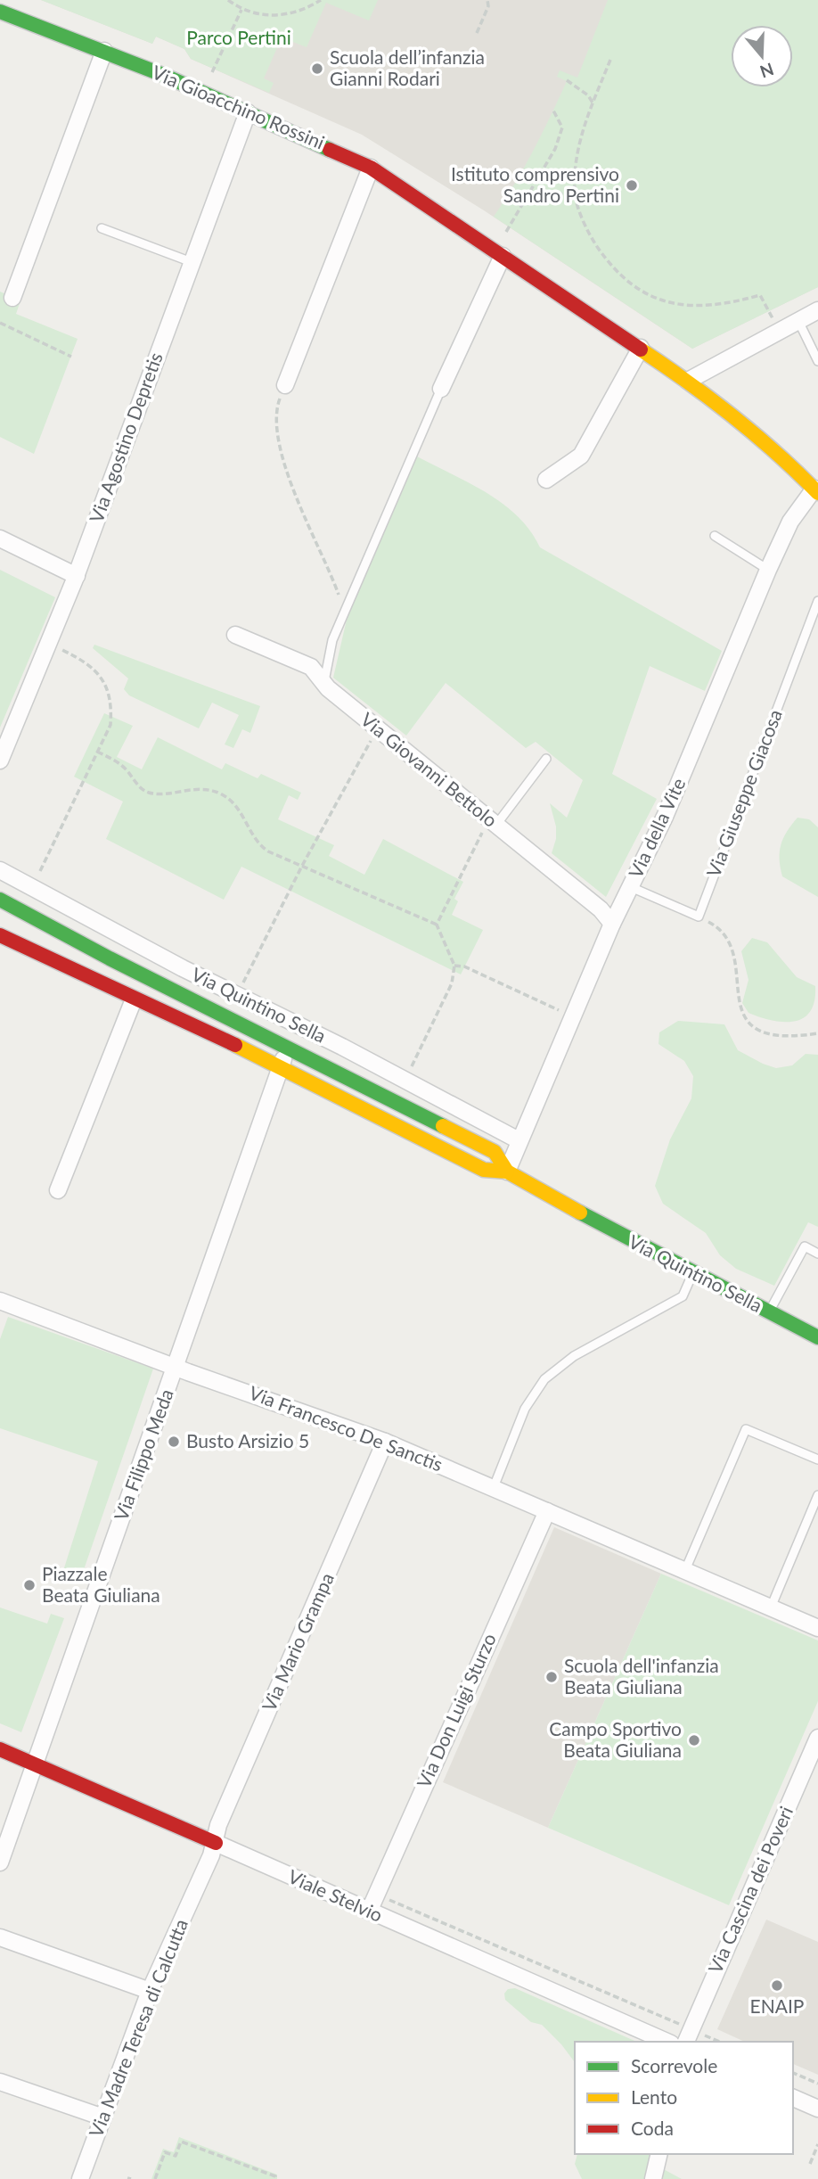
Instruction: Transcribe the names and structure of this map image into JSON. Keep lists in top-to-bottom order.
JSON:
{
  "streets": {
    "street": [
      "Via Gioacchino Rossini",
      "Via Agostino Depretis",
      "Via Giovanni Bettolo",
      "Via della Vite",
      "Via Quintino Sella",
      "Via Francesco De Sanctis",
      "Via Filippo Meda",
      "Via Mario Grampa",
      "Via Don Luigi Sturzo",
      "Via Cascina dei Poveri",
      "Viale Stelvio",
      "Via Madre Teresa di Calcutta"
    ],
    "lane": ["Via Giuseppe Giacosa"]
  },
  "crossings": [
    ["Via Gioacchino Rossini", "Via Agostino Depretis"],
    ["Via Gioacchino Rossini", "Via della Vite"],
    ["Via Giovanni Bettolo", "Via della Vite"],
    ["Via della Vite", "Via Quintino Sella"],
    ["Via Quintino Sella", "Via Filippo Meda"],
    ["Via Francesco De Sanctis", "Via Filippo Meda"],
    ["Via Francesco De Sanctis", "Via Mario Grampa"],
    ["Via Francesco De Sanctis", "Via Don Luigi Sturzo"],
    ["Via Filippo Meda", "Viale Stelvio"],
    ["Via Mario Grampa", "Viale Stelvio"],
    ["Via Mario Grampa", "Via Madre Teresa di Calcutta"],
    ["Via Don Luigi Sturzo", "Viale Stelvio"],
    ["Viale Stelvio", "Via Madre Teresa di Calcutta"]
  ],
  "parks": ["Parco Pertini"],
  "places": [
    "Scuola dell’infanzia Gianni Rodari",
    "Istituto comprensivo Sandro Pertini",
    "Busto Arsizio 5",
    "Piazzale Beata Giuliana",
    "Scuola dell'infanzia Beata Giuliana",
    "Campo Sportivo Beata Giuliana",
    "ENAIP"
  ],
  "legend": ["Scorrevole", "Lento", "Coda"],
  "north": "bottom"
}
